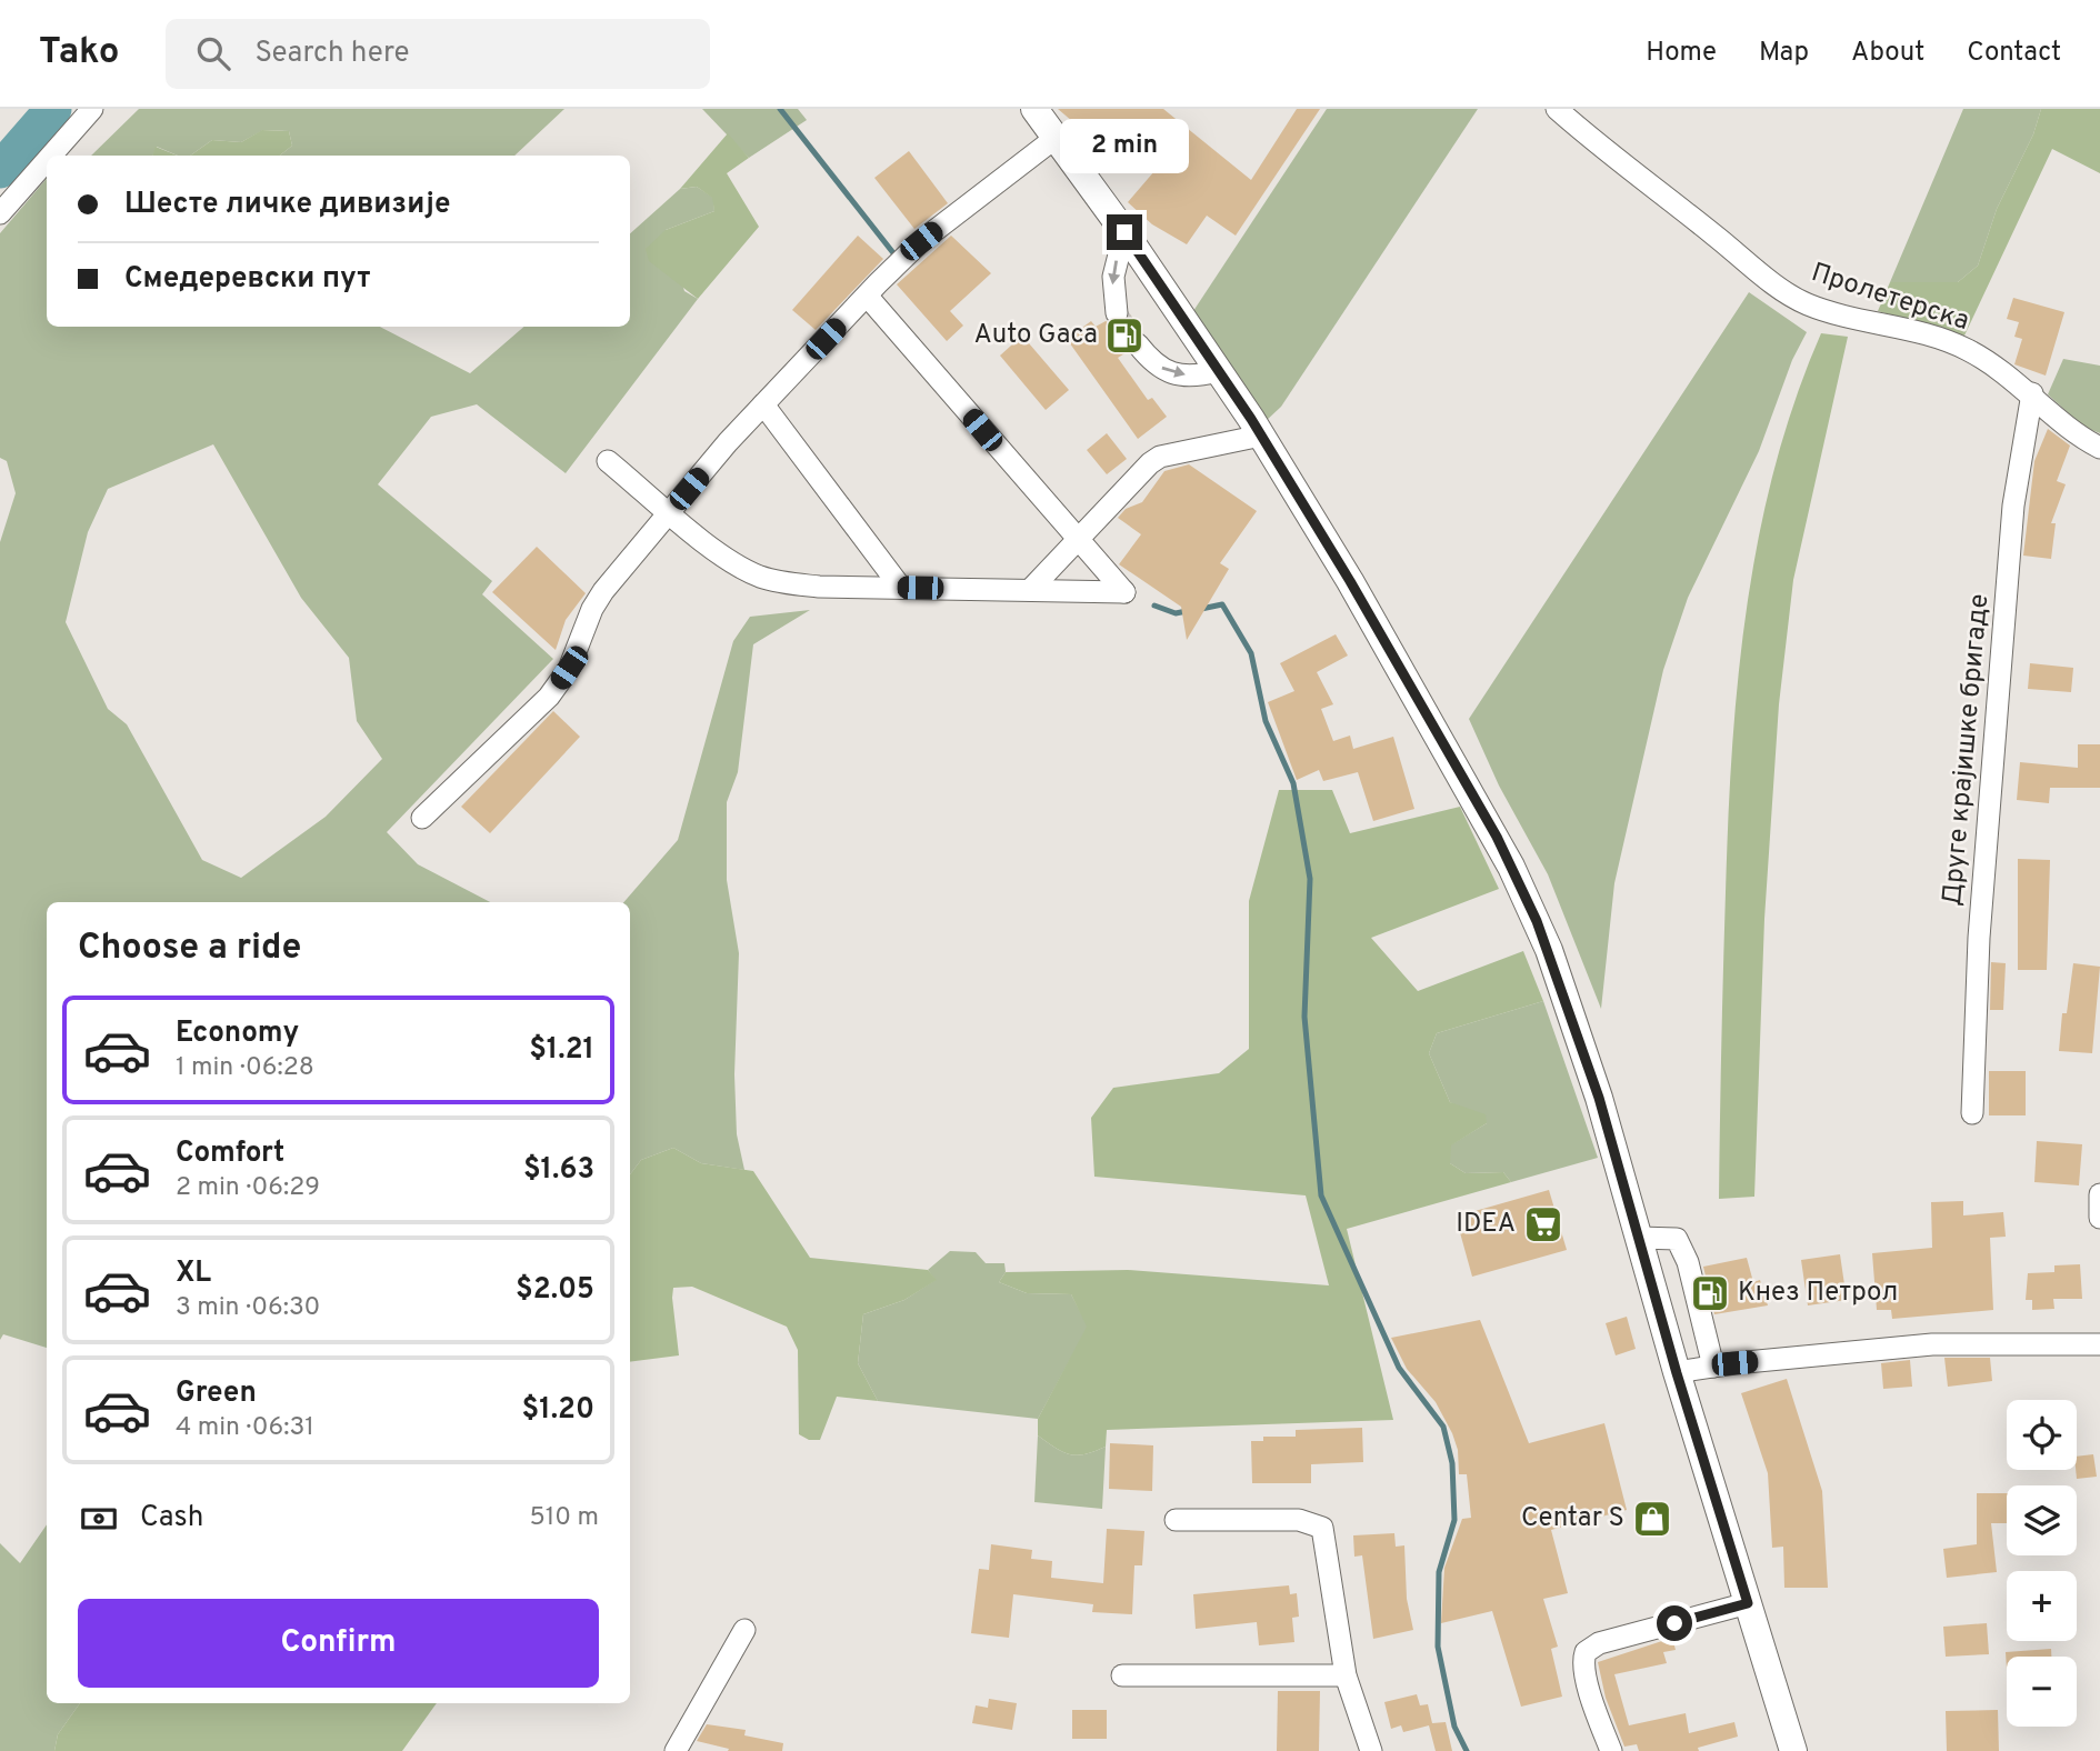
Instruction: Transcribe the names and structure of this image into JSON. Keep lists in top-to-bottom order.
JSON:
{
  "streets": {
    "street": ["Пролетерска", "Друге крајишке бригаде"]
  },
  "crossings": [
    ["Пролетерска", "Друге крајишке бригаде"]
  ],
  "places": {
    "fuel station": ["Auto Gaca", "Кнез Петрол"],
    "supermarket": ["IDEA"],
    "shop": ["Centar S"]
  },
  "page": {
    "header": "Tako",
    "search": "Search here",
    "nav": [
      "Home",
      "Map",
      "About",
      "Contact"
    ],
    "bubble": "2 min",
    "banner": ["Шесте личке дивизије", "Смедеревски пут"],
    "heading": "Choose a ride",
    "list": [
      {
        "name": "Economy",
        "note": "1 min · 06:28",
        "value": "$1.21"
      },
      {
        "name": "Comfort",
        "note": "2 min · 06:29",
        "value": "$1.63"
      },
      {
        "name": "XL",
        "note": "3 min · 06:30",
        "value": "$2.05"
      },
      {
        "name": "Green",
        "note": "4 min · 06:31",
        "value": "$1.20"
      }
    ],
    "map_buttons": ["+", "−"],
    "pay": ["Cash", "510 m"],
    "buttons": "Confirm"
  }
}
